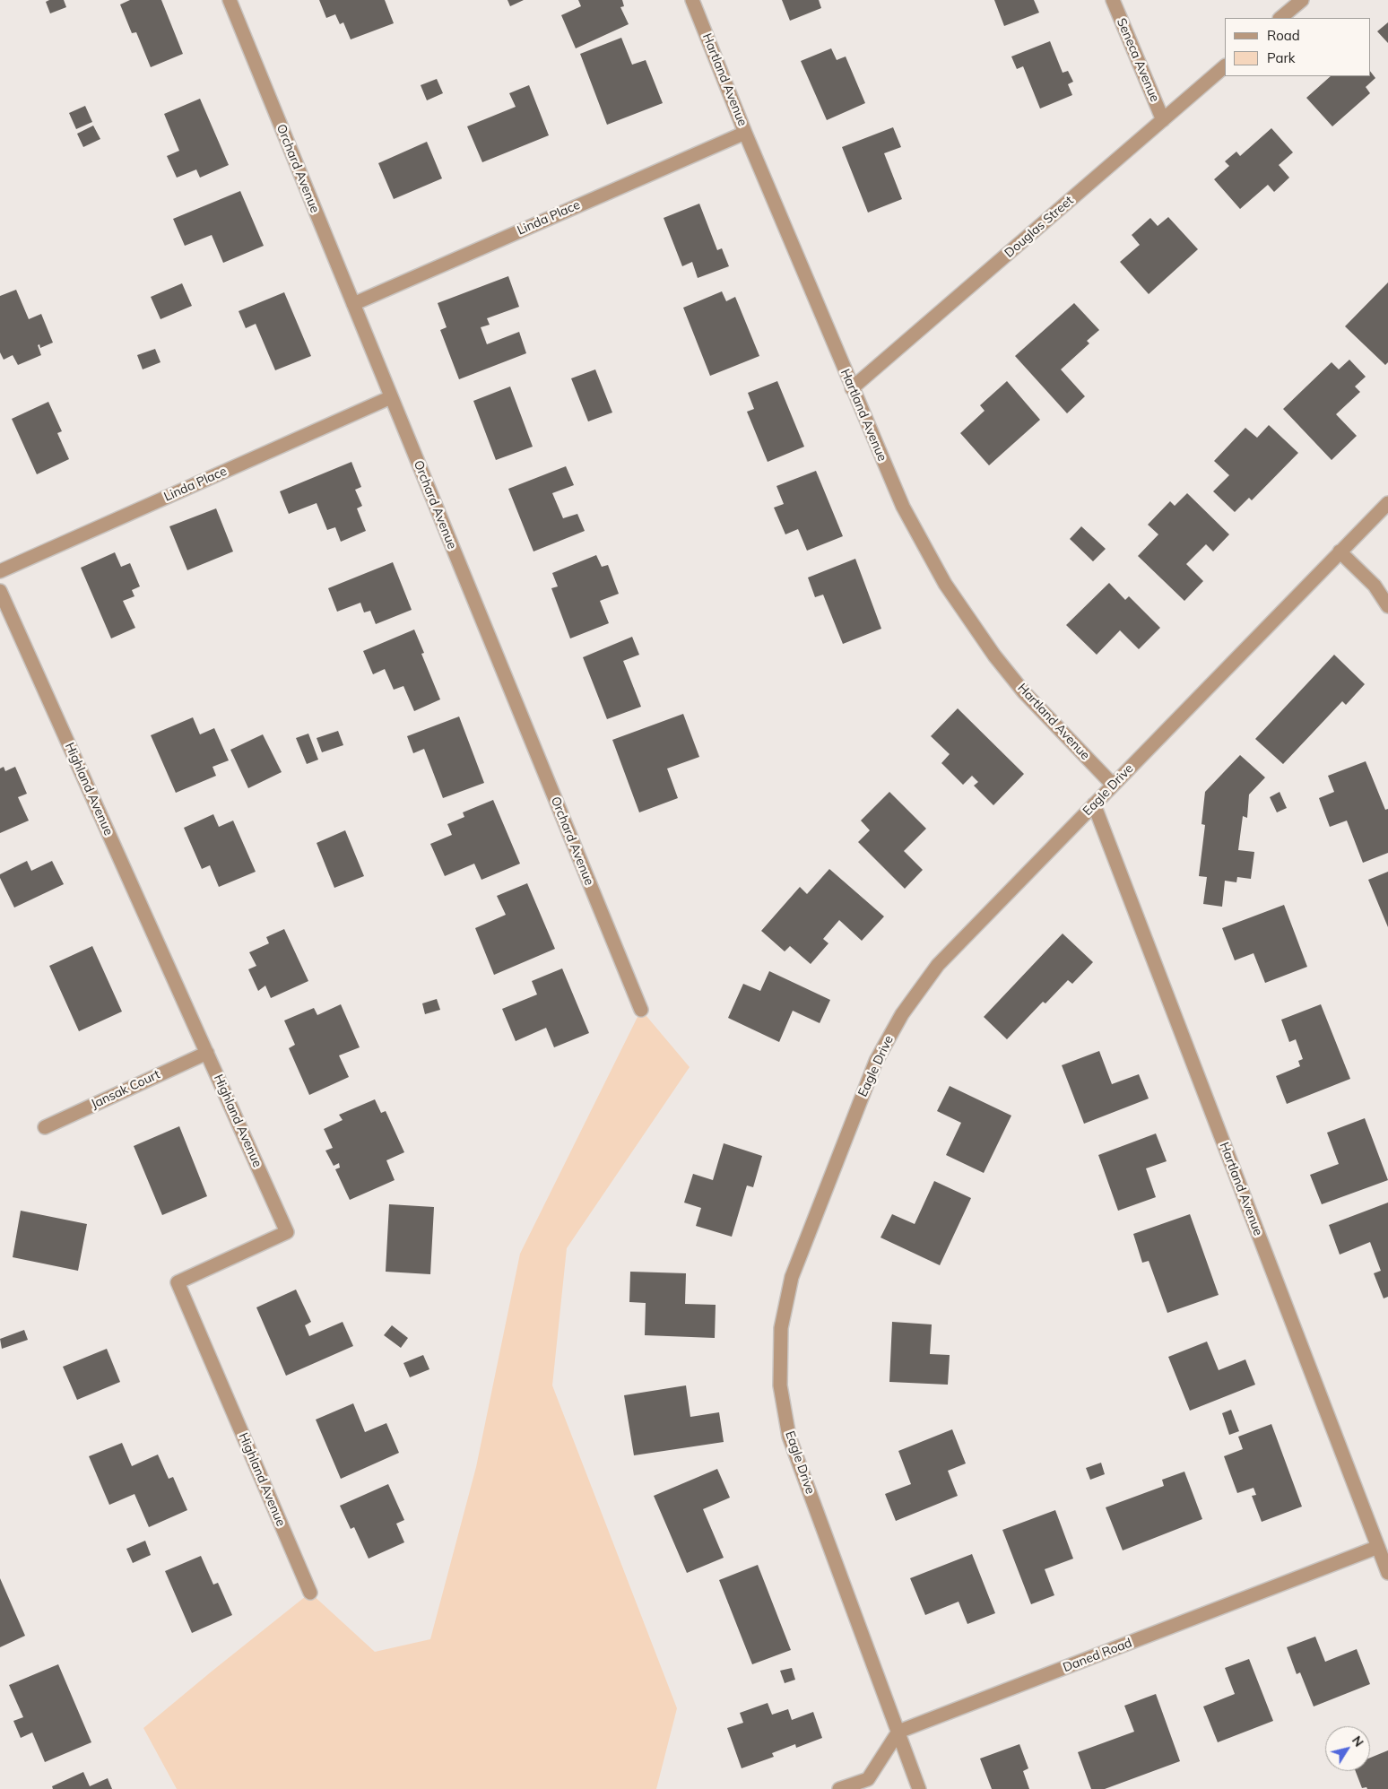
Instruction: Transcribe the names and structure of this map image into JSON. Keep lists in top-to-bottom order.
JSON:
{
  "streets": {
    "street": [
      "Seneca Avenue",
      "Hartland Avenue",
      "Orchard Avenue",
      "Linda Place",
      "Douglas Street",
      "Highland Avenue",
      "Eagle Drive",
      "Jansak Court",
      "Daned Road"
    ]
  },
  "crossings": [
    ["Seneca Avenue", "Douglas Street"],
    ["Hartland Avenue", "Linda Place"],
    ["Hartland Avenue", "Douglas Street"],
    ["Hartland Avenue", "Eagle Drive"],
    ["Hartland Avenue", "Daned Road"],
    ["Orchard Avenue", "Linda Place"],
    ["Highland Avenue", "Jansak Court"],
    ["Eagle Drive", "Daned Road"]
  ],
  "legend": ["Road", "Park"],
  "north": "top right"
}
